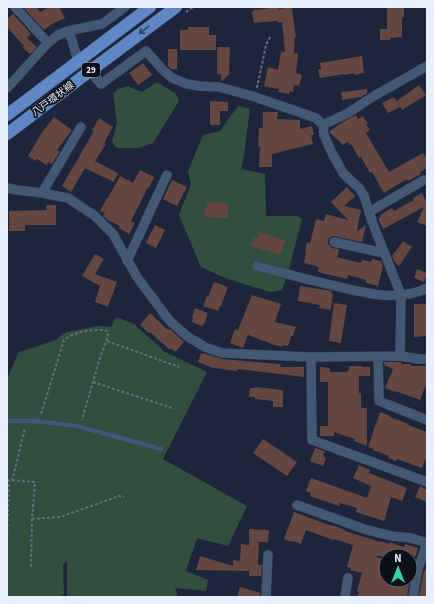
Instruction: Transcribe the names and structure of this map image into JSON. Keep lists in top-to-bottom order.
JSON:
{
  "streets": {
    "main road": ["29", "八戸環状線"]
  },
  "north": "top"
}
